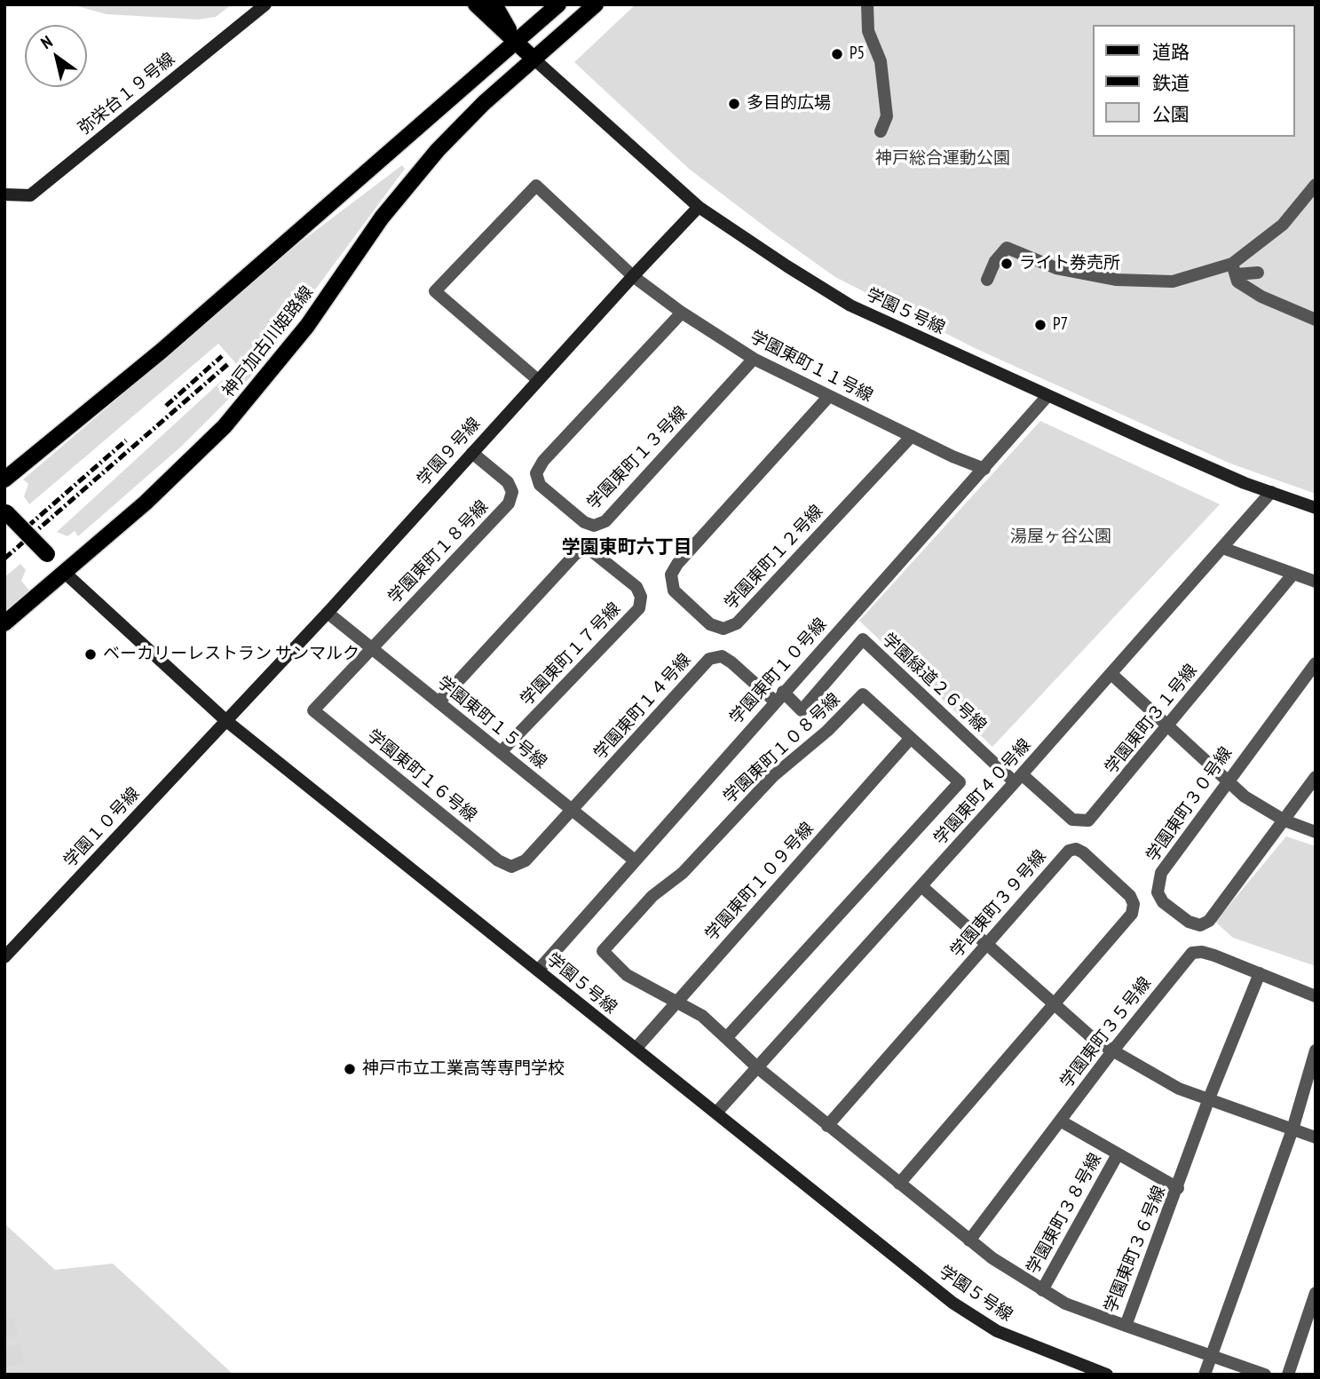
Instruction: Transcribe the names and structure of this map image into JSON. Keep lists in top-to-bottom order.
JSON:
{
  "streets": {
    "main road": ["神戸加古川姫路線"],
    "street": [
      "弥栄台１９号線",
      "学園５号線",
      "学園東町１１号線",
      "学園９号線",
      "学園東町１３号線",
      "学園東町１８号線",
      "学園東町１２号線",
      "学園東町１７号線",
      "学園東町１０号線",
      "学園緑道２６号線",
      "学園東町１４号線",
      "学園東町３１号線",
      "学園東町１５号線",
      "学園東町１０８号線",
      "学園東町１６号線",
      "学園東町４０号線",
      "学園東町３０号線",
      "学園１０号線",
      "学園東町１０９号線",
      "学園東町３９号線",
      "学園東町３５号線",
      "学園東町３８号線",
      "学園東町３６号線"
    ]
  },
  "crossings": [
    ["学園５号線", "神戸加古川姫路線"],
    ["学園５号線", "学園９号線"],
    ["学園５号線", "学園東町１０号線"],
    ["学園５号線", "学園東町４０号線"],
    ["学園５号線", "学園１０号線"],
    ["学園５号線", "学園東町１０９号線"],
    ["学園東町１１号線", "学園９号線"],
    ["学園東町１１号線", "学園東町１３号線"],
    ["学園東町１１号線", "学園東町１２号線"],
    ["学園東町１１号線", "学園東町１０号線"],
    ["学園９号線", "学園東町１８号線"],
    ["学園９号線", "学園東町１５号線"],
    ["学園９号線", "学園１０号線"],
    ["学園東町１８号線", "学園東町１５号線"],
    ["学園東町１８号線", "学園東町１６号線"],
    ["学園東町１７号線", "学園東町１５号線"],
    ["学園東町１０号線", "学園緑道２６号線"],
    ["学園東町１０号線", "学園東町１４号線"],
    ["学園東町１０号線", "学園東町１５号線"],
    ["学園緑道２６号線", "学園東町１４号線"],
    ["学園緑道２６号線", "学園東町３１号線"],
    ["学園緑道２６号線", "学園東町４０号線"],
    ["学園東町１４号線", "学園東町１５号線"],
    ["学園東町１４号線", "学園東町１６号線"],
    ["学園東町３１号線", "学園東町４０号線"],
    ["学園東町１５号線", "学園東町１６号線"],
    ["学園東町１０８号線", "学園東町４０号線"],
    ["学園東町１０８号線", "学園東町１０９号線"],
    ["学園東町１０８号線", "学園東町３６号線"],
    ["学園東町４０号線", "学園東町３６号線"],
    ["学園東町３９号線", "学園東町３６号線"],
    ["学園東町３５号線", "学園東町３６号線"],
    ["学園東町３８号線", "学園東町３６号線"]
  ],
  "districts": ["学園東町六丁目"],
  "parks": ["神戸総合運動公園", "湯屋ヶ谷公園"],
  "places": [
    "P5",
    "多目的広場",
    "ライト券売所",
    "P7",
    "ベーカリーレストラン サンマルク",
    "神戸市立工業高等専門学校"
  ],
  "legend": ["道路", "鉄道", "公園"],
  "north": "top left"
}
